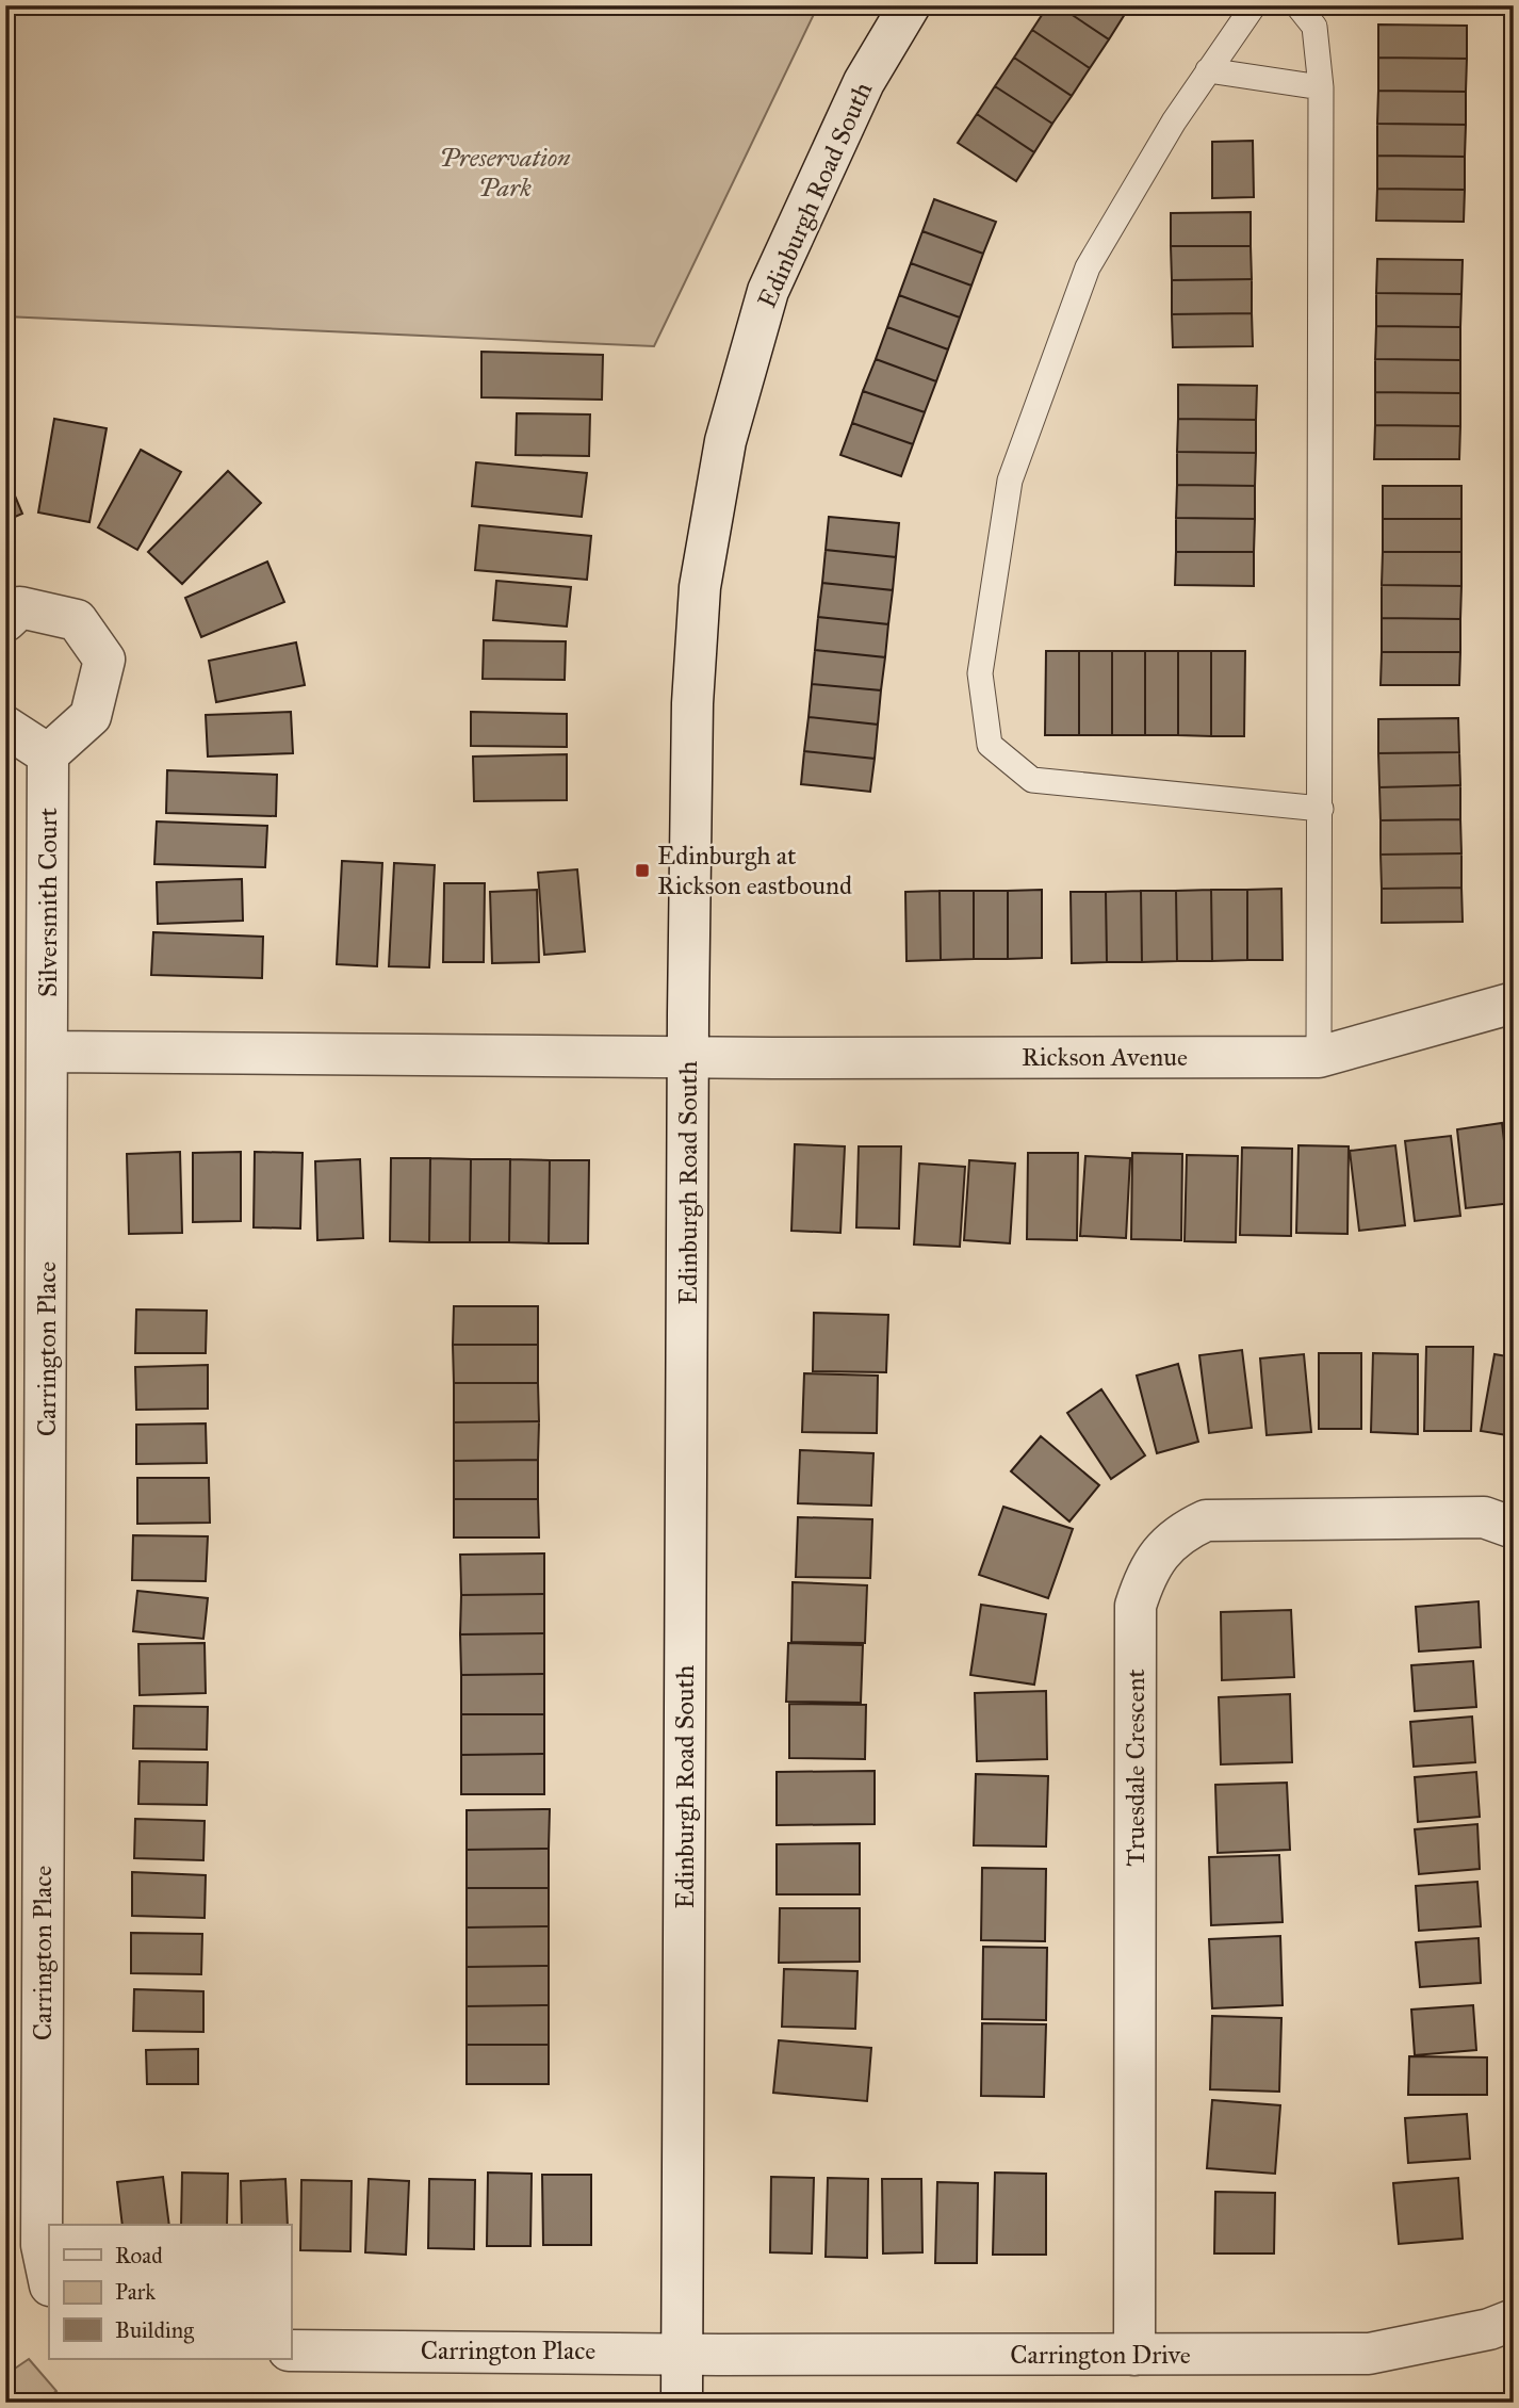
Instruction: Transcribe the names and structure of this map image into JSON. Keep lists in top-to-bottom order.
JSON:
{
  "streets": {
    "street": [
      "Edinburgh Road South",
      "Silversmith Court",
      "Rickson Avenue",
      "Carrington Place",
      "Truesdale Crescent",
      "Carrington Drive"
    ]
  },
  "crossings": [
    ["Edinburgh Road South", "Rickson Avenue"],
    ["Edinburgh Road South", "Carrington Place"],
    ["Edinburgh Road South", "Carrington Drive"],
    ["Silversmith Court", "Carrington Place"],
    ["Carrington Place", "Carrington Drive"],
    ["Truesdale Crescent", "Carrington Drive"]
  ],
  "parks": ["Preservation Park"],
  "places": {
    "transit": ["Edinburgh at Rickson eastbound"]
  },
  "legend": ["Road", "Park", "Building"]
}
